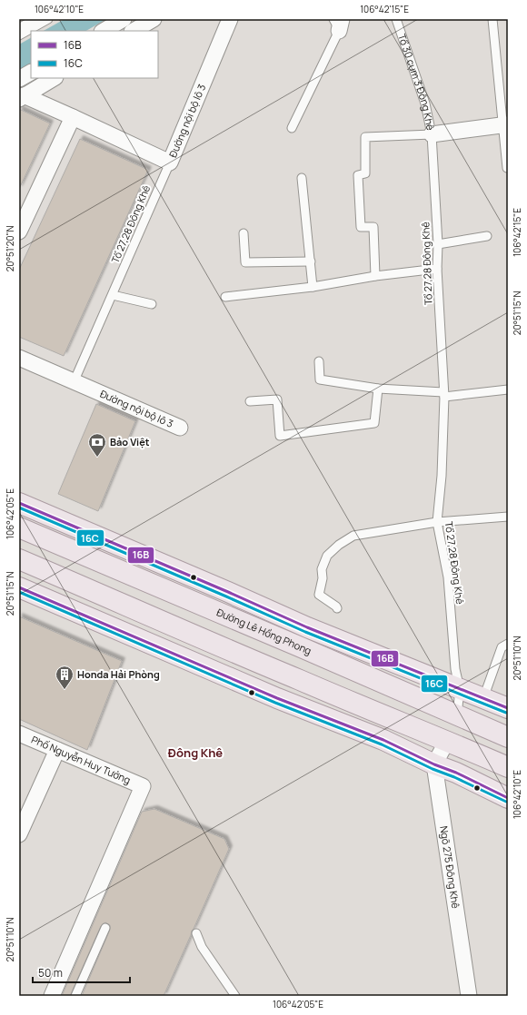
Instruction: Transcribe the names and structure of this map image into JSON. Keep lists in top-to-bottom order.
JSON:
{
  "streets": {
    "main road": ["Đường Lê Hồng Phong"],
    "street": [
      "Tổ 30 cụm 3 Đông Khê",
      "Đường nội bộ lô 3",
      "Phố Nguyễn Huy Tưởng",
      "Ngõ 275 Đông Khê"
    ],
    "lane": ["Tổ 27,28 Đông Khê"]
  },
  "crossings": [
    ["Tổ 30 cụm 3 Đông Khê", "Tổ 27,28 Đông Khê"],
    ["Đường nội bộ lô 3", "Tổ 27,28 Đông Khê"],
    ["Tổ 27,28 Đông Khê", "Đường Lê Hồng Phong"]
  ],
  "districts": ["Đông Khê"],
  "places": {
    "bank": ["Bảo Việt"],
    "building": ["Honda Hải Phòng"]
  },
  "lines": ["transit line 16B", "transit line 16C"],
  "legend": ["16B", "16C"],
  "scale_bar": "50 m",
  "coordinates": [
    "106°42'10\"E",
    "106°42'15\"E",
    "20°51'20\"N",
    "20°51'15\"N",
    "106°42'05\"E",
    "20°51'10\"N"
  ]
}
